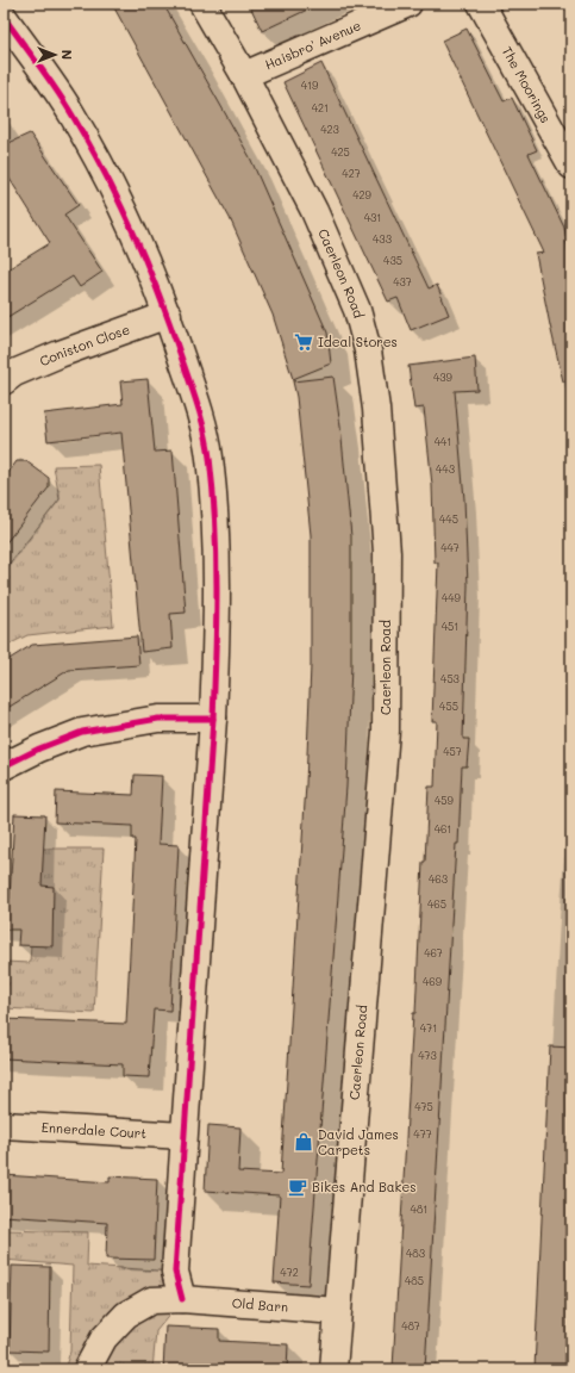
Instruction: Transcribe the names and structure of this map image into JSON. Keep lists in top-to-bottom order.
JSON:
{
  "streets": {
    "street": [
      "Haisbro' Avenue",
      "The Moorings",
      "Caerleon Road",
      "Coniston Close",
      "Ennerdale Court",
      "Old Barn"
    ]
  },
  "crossings": [
    ["Haisbro' Avenue", "Caerleon Road"],
    ["Caerleon Road", "Old Barn"]
  ],
  "places": {
    "supermarket": ["Ideal Stores"],
    "shop": ["David James Carpets"],
    "cafe": ["Bikes And Bakes"]
  },
  "house_numbers": [
    "419",
    "421",
    "423",
    "425",
    "427",
    "429",
    "431",
    "433",
    "435",
    "437",
    "439",
    "441",
    "443",
    "445",
    "447",
    "449",
    "451",
    "453",
    "455",
    "457",
    "459",
    "461",
    "463",
    "465",
    "467",
    "469",
    "471",
    "473",
    "475",
    "477",
    "481",
    "483",
    "472",
    "485",
    "487"
  ],
  "north": "right"
}
